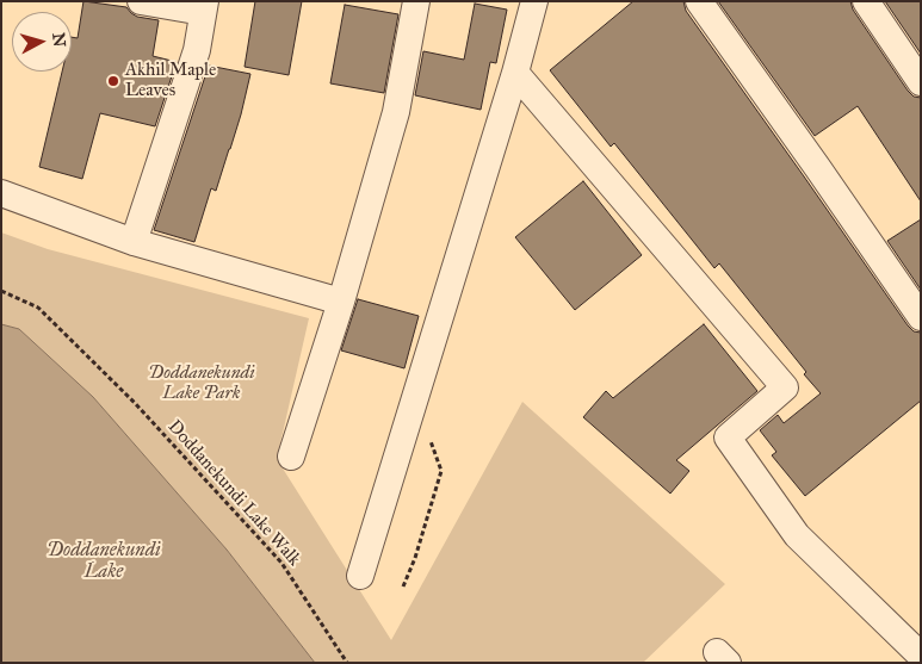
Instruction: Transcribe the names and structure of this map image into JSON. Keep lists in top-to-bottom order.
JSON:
{
  "streets": {
    "path": ["Doddanekundi Lake Walk"]
  },
  "water": ["Doddanekundi Lake"],
  "parks": ["Doddanekundi Lake Park"],
  "places": ["Akhil Maple Leaves"],
  "north": "right"
}
